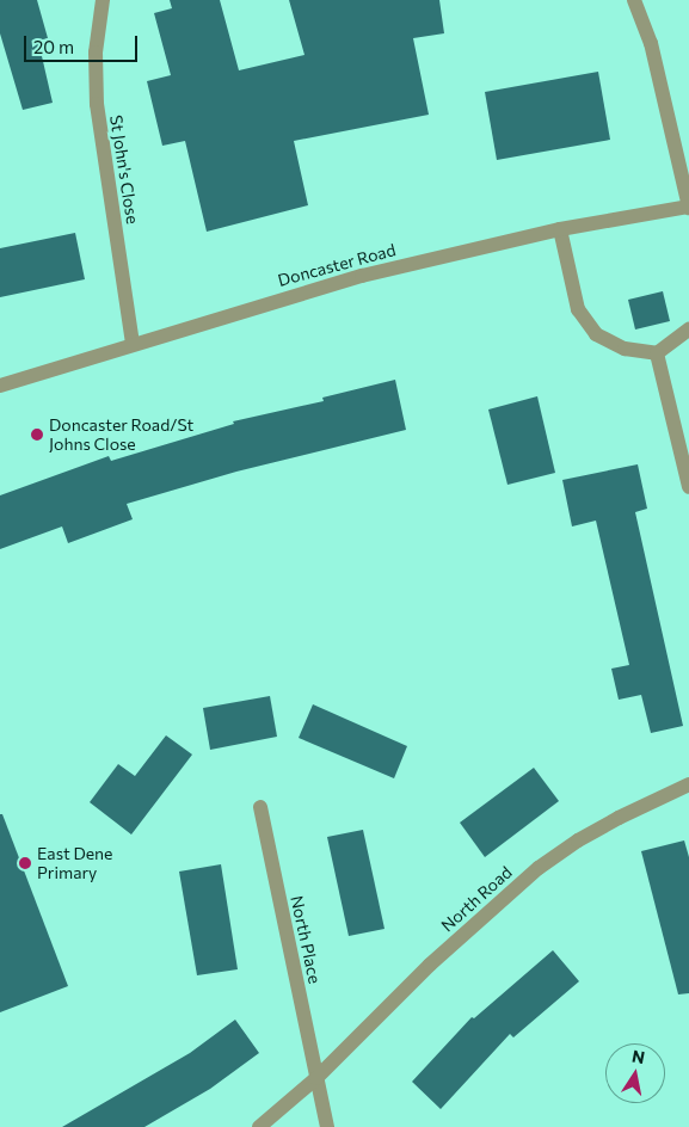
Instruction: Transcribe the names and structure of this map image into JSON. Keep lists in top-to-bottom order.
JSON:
{
  "streets": {
    "street": [
      "St John's Close",
      "Doncaster Road",
      "North Road",
      "North Place"
    ]
  },
  "crossings": [
    ["St John's Close", "Doncaster Road"],
    ["North Road", "North Place"]
  ],
  "places": ["Doncaster Road/St Johns Close", "East Dene Primary"],
  "scale_bar": "20 m",
  "north": "top"
}
